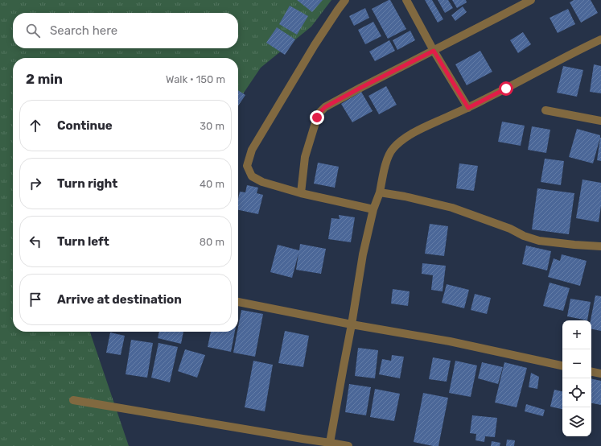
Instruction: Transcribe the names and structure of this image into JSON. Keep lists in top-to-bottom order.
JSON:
{
  "page": {
    "search": "Search here",
    "heading": ["2 min", "Walk · 150 m"],
    "list": [
      ["Continue", "30 m"],
      ["Turn right", "40 m"],
      ["Turn left", "80 m"],
      "Arrive at destination"
    ],
    "map_buttons": ["+", "−"]
  }
}
